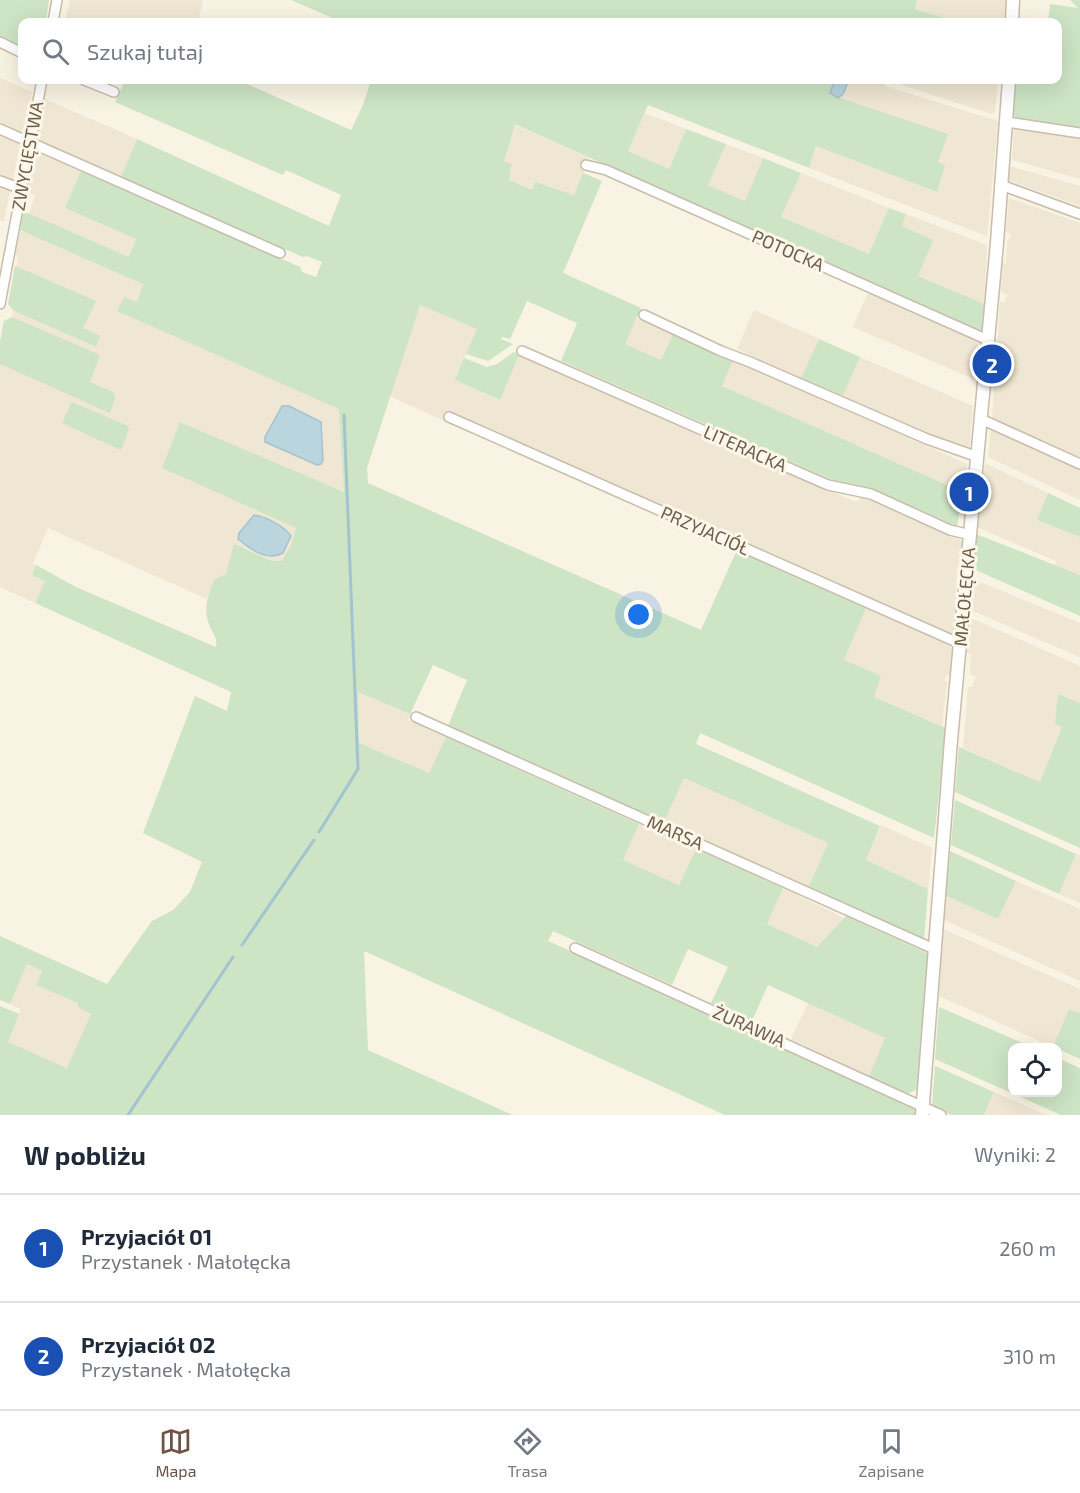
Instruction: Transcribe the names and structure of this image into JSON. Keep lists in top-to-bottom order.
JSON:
{
  "streets": {
    "street": [
      "ZWYCIĘSTWA",
      "POTOCKA",
      "LITERACKA",
      "PRZYJACIÓŁ",
      "MAŁOŁĘCKA",
      "MARSA",
      "ŻURAWIA"
    ]
  },
  "crossings": [
    ["POTOCKA", "MAŁOŁĘCKA"],
    ["LITERACKA", "MAŁOŁĘCKA"],
    ["PRZYJACIÓŁ", "MAŁOŁĘCKA"],
    ["MAŁOŁĘCKA", "MARSA"],
    ["MAŁOŁĘCKA", "ŻURAWIA"]
  ],
  "page": {
    "search": "Szukaj tutaj",
    "pins": ["2", "1"],
    "heading": ["W pobliżu", "Wyniki: 2"],
    "list": [
      {
        "mark": "1",
        "name": "Przyjaciół 01",
        "note": "Przystanek · Małołęcka",
        "value": "260 m"
      },
      {
        "mark": "2",
        "name": "Przyjaciół 02",
        "note": "Przystanek · Małołęcka",
        "value": "310 m"
      }
    ],
    "nav": ["Mapa", "Trasa", "Zapisane"]
  }
}
